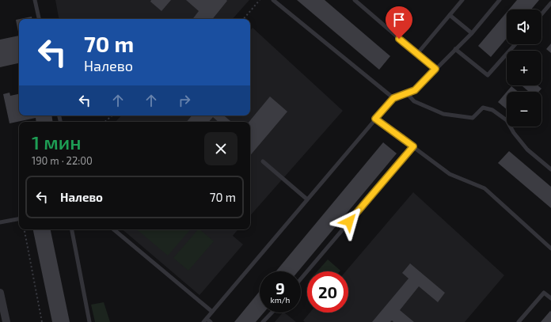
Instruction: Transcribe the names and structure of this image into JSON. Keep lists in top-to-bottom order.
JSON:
{
  "page": {
    "map_buttons": ["+", "−"],
    "turn": ["70 m", "Налево"],
    "heading": ["1 мин", "190 m · 22:00"],
    "list": [
      {
        "name": "Налево",
        "value": "70 m"
      }
    ],
    "speed": "9 km/h",
    "limit": "20"
  }
}
